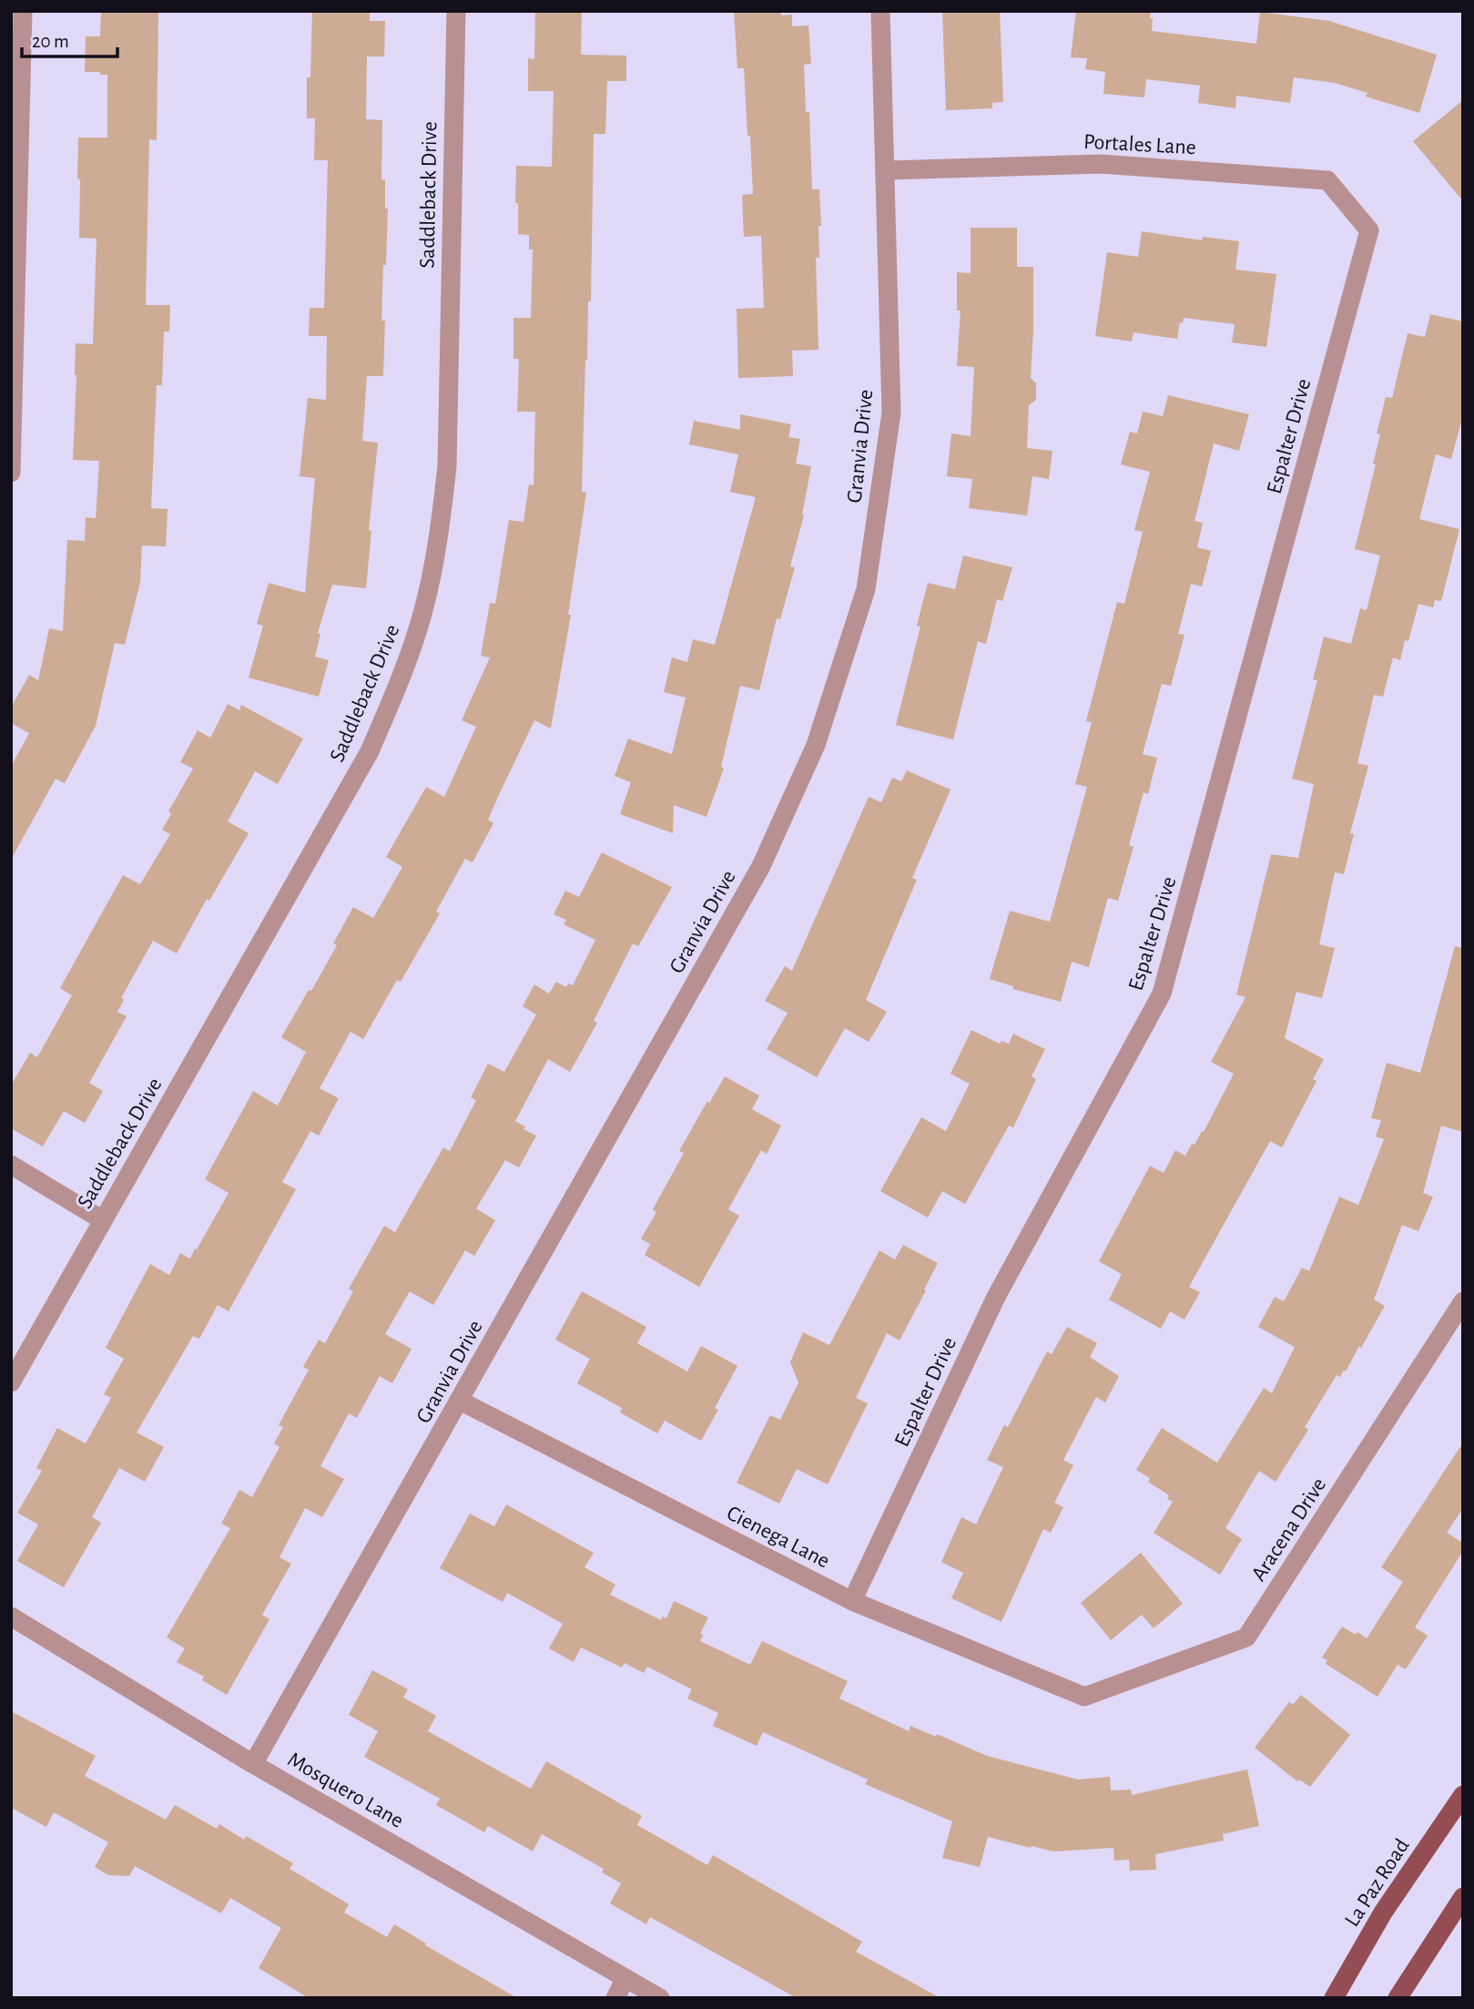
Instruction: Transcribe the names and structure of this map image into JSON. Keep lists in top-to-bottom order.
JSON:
{
  "streets": {
    "main road": ["La Paz Road"],
    "street": [
      "Portales Lane",
      "Saddleback Drive",
      "Espalter Drive",
      "Granvia Drive",
      "Aracena Drive",
      "Cienega Lane",
      "Mosquero Lane"
    ]
  },
  "crossings": [
    ["Portales Lane", "Espalter Drive"],
    ["Portales Lane", "Granvia Drive"],
    ["Espalter Drive", "Cienega Lane"],
    ["Granvia Drive", "Cienega Lane"],
    ["Granvia Drive", "Mosquero Lane"],
    ["Aracena Drive", "Cienega Lane"]
  ],
  "scale_bar": "20 m"
}
